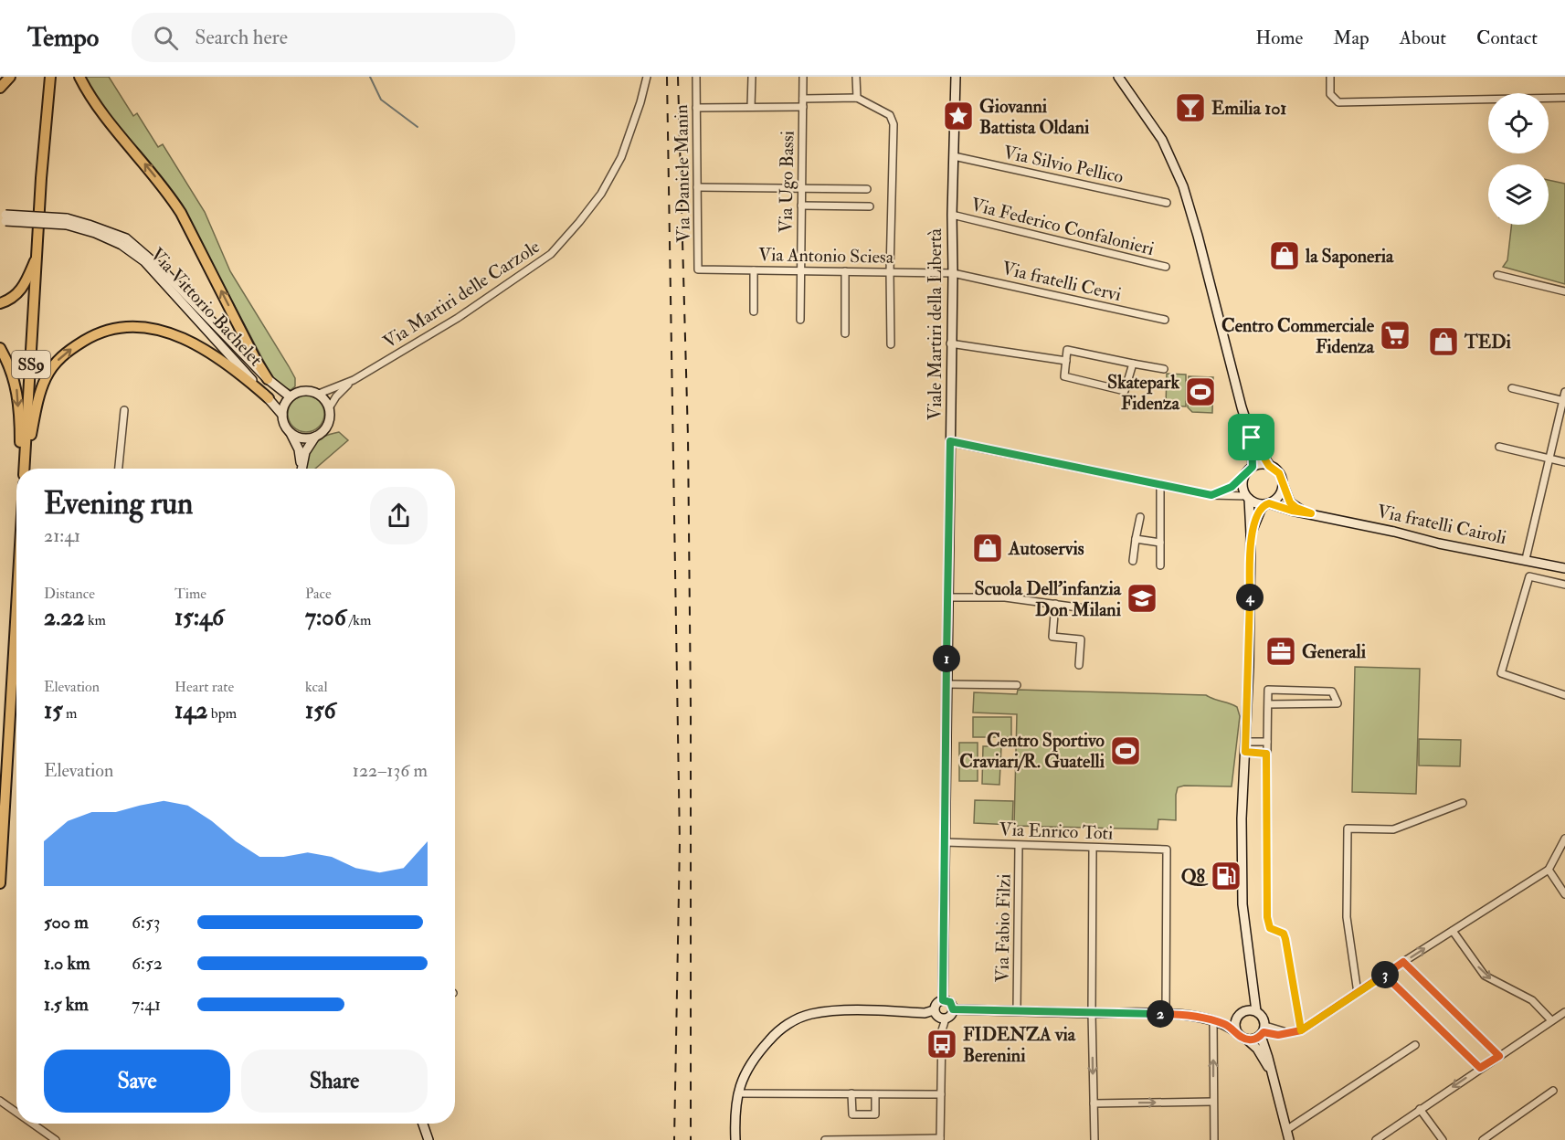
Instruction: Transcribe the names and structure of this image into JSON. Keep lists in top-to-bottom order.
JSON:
{
  "streets": {
    "main road": [
      "Via Vittorio Bachelet",
      "Viale Martiri della Libertà",
      "SS9",
      "Via fratelli Cairoli"
    ],
    "street": [
      "Via Silvio Pellico",
      "Via Daniele Manin",
      "Via Ugo Bassi",
      "Via Federico Confalonieri",
      "Via Antonio Sciesa",
      "Via fratelli Cervi",
      "Via Martiri delle Carzole",
      "Via Enrico Toti",
      "Via Fabio Filzi"
    ]
  },
  "crossings": [
    ["Via Silvio Pellico", "Viale Martiri della Libertà"],
    ["Via Daniele Manin", "Via Antonio Sciesa"],
    ["Via Ugo Bassi", "Via Antonio Sciesa"],
    ["Via Federico Confalonieri", "Viale Martiri della Libertà"],
    ["Via Antonio Sciesa", "Via fratelli Cervi"],
    ["Via Antonio Sciesa", "Viale Martiri della Libertà"],
    ["Via fratelli Cervi", "Viale Martiri della Libertà"],
    ["Viale Martiri della Libertà", "Via Enrico Toti"],
    ["Via Enrico Toti", "Via Fabio Filzi"]
  ],
  "places": {
    "bar": ["Emilia 101"],
    "place": ["Giovanni Battista Oldani"],
    "shop": ["la Saponeria", "TEDi", "Autoservis"],
    "supermarket": ["Centro Commerciale Fidenza"],
    "sports": ["Skatepark Fidenza", "Centro Sportivo Craviari/R. Guatelli"],
    "school or university": ["Scuola Dell'infanzia Don Milani"],
    "office": ["Generali"],
    "fuel station": ["Q8"],
    "bus stop": ["FIDENZA via Berenini"]
  },
  "page": {
    "header": "Tempo",
    "search": "Search here",
    "nav": [
      "Home",
      "Map",
      "About",
      "Contact"
    ],
    "heading": ["Evening run", "21:41"],
    "stats": [
      ["Distance", "2.22 km"],
      ["Time", "15:46"],
      ["Pace", "7:06 /km"],
      ["Elevation", "15 m"],
      ["Heart rate", "142 bpm"],
      ["kcal", "156"]
    ],
    "pins": [
      "4",
      "1",
      "3",
      "2"
    ],
    "chart": ["Elevation", "122–136 m"],
    "list": [
      {
        "name": "500 m",
        "note": "6:53"
      },
      {
        "name": "1.0 km",
        "note": "6:52"
      },
      {
        "name": "1.5 km",
        "note": "7:41"
      }
    ],
    "buttons": ["Save", "Share"]
  }
}
